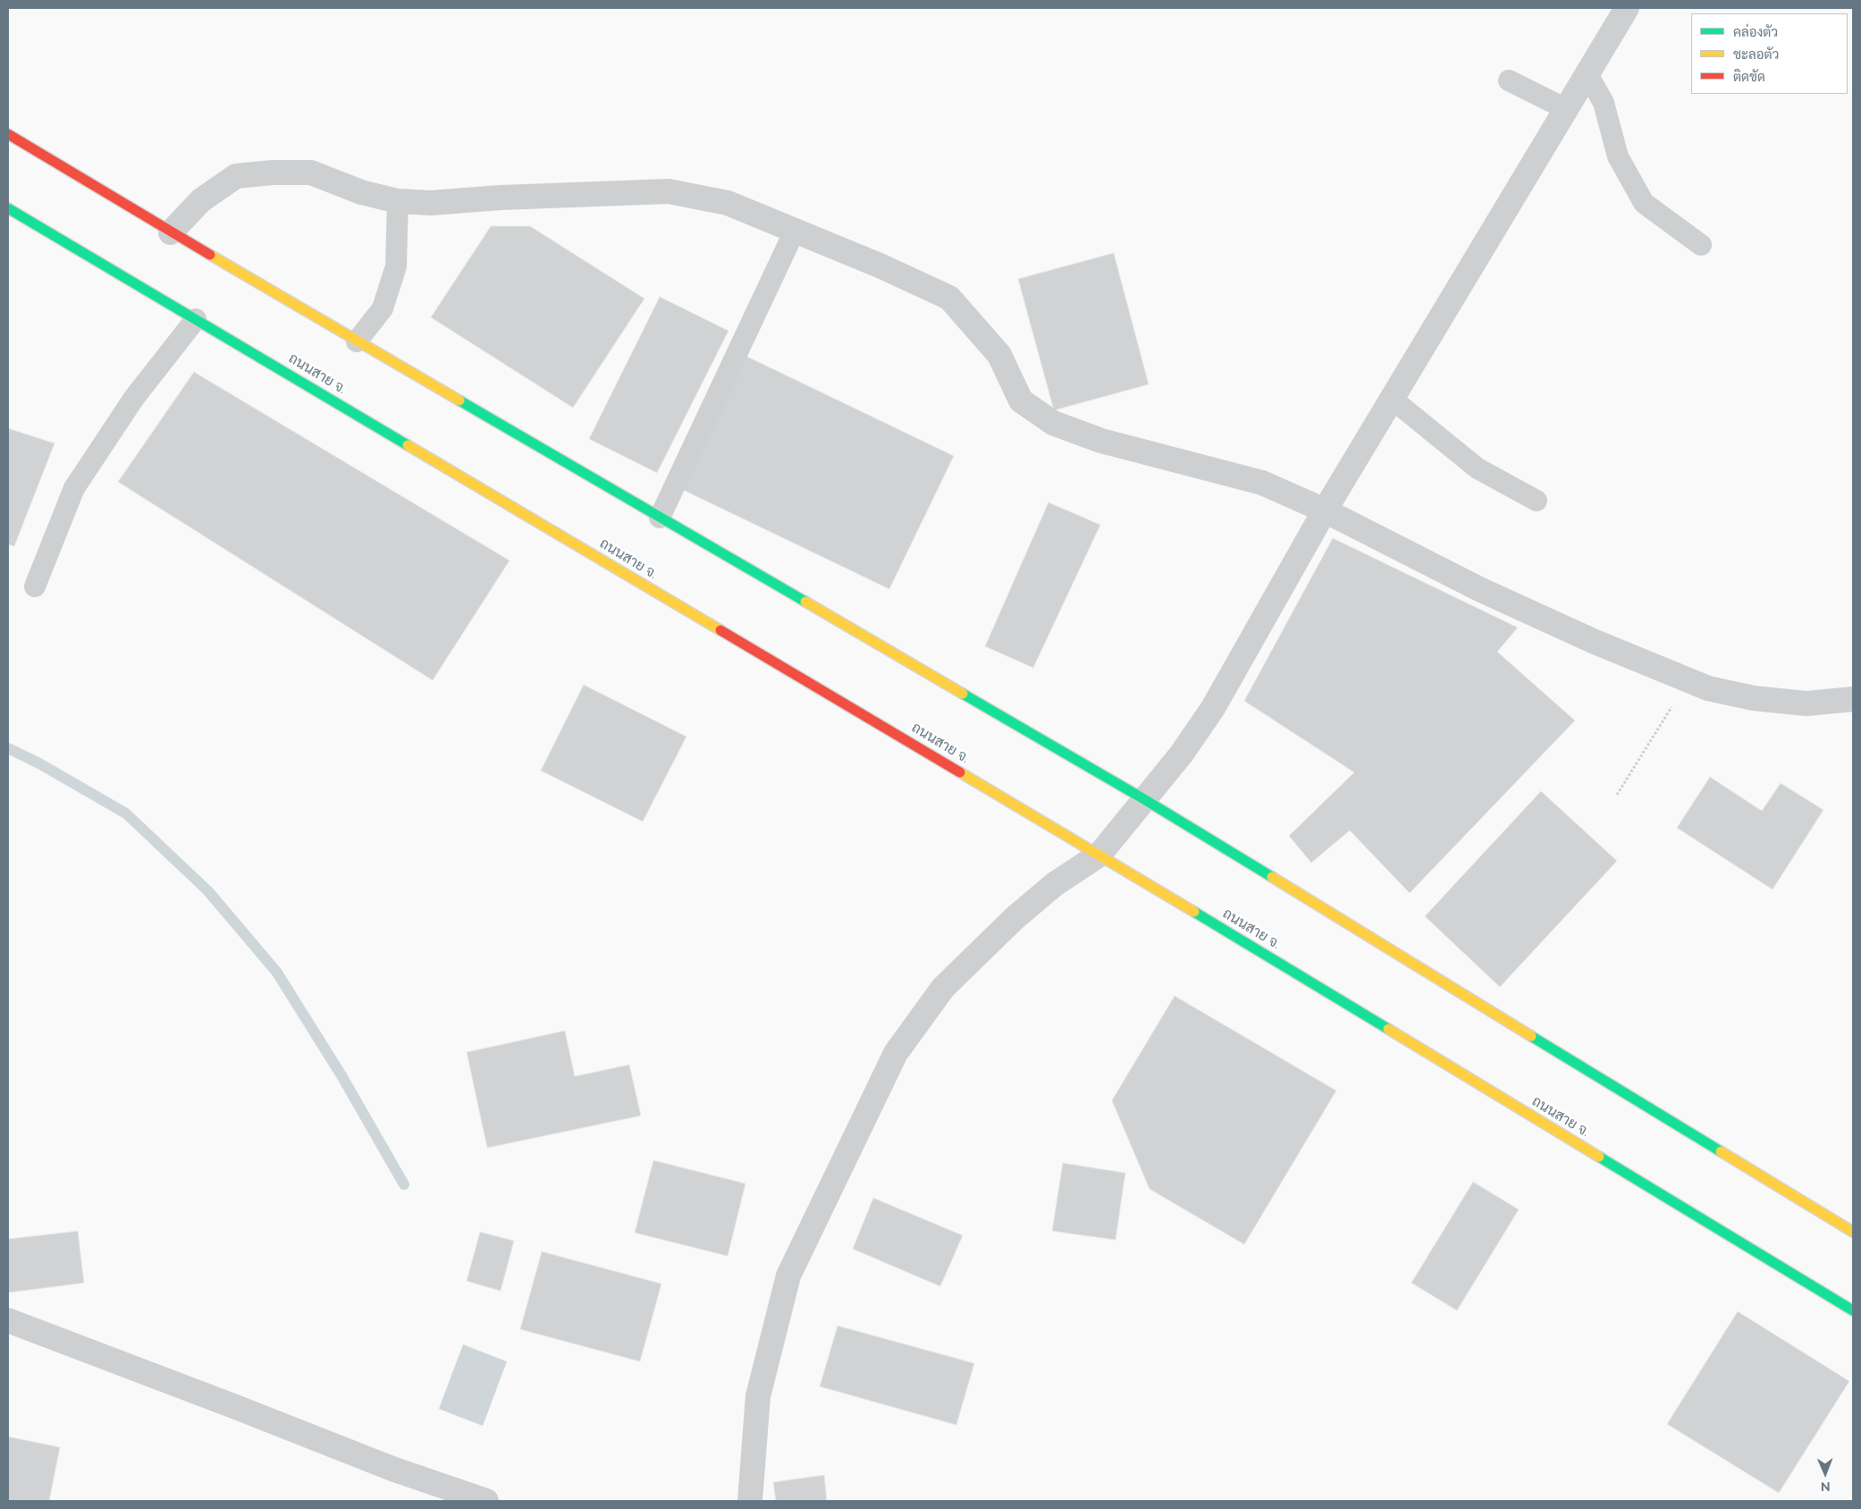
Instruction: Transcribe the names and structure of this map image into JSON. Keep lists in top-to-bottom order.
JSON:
{
  "streets": {
    "main road": ["ถนนสาย จ."]
  },
  "legend": ["คล่องตัว", "ชะลอตัว", "ติดขัด"],
  "north": "bottom"
}
